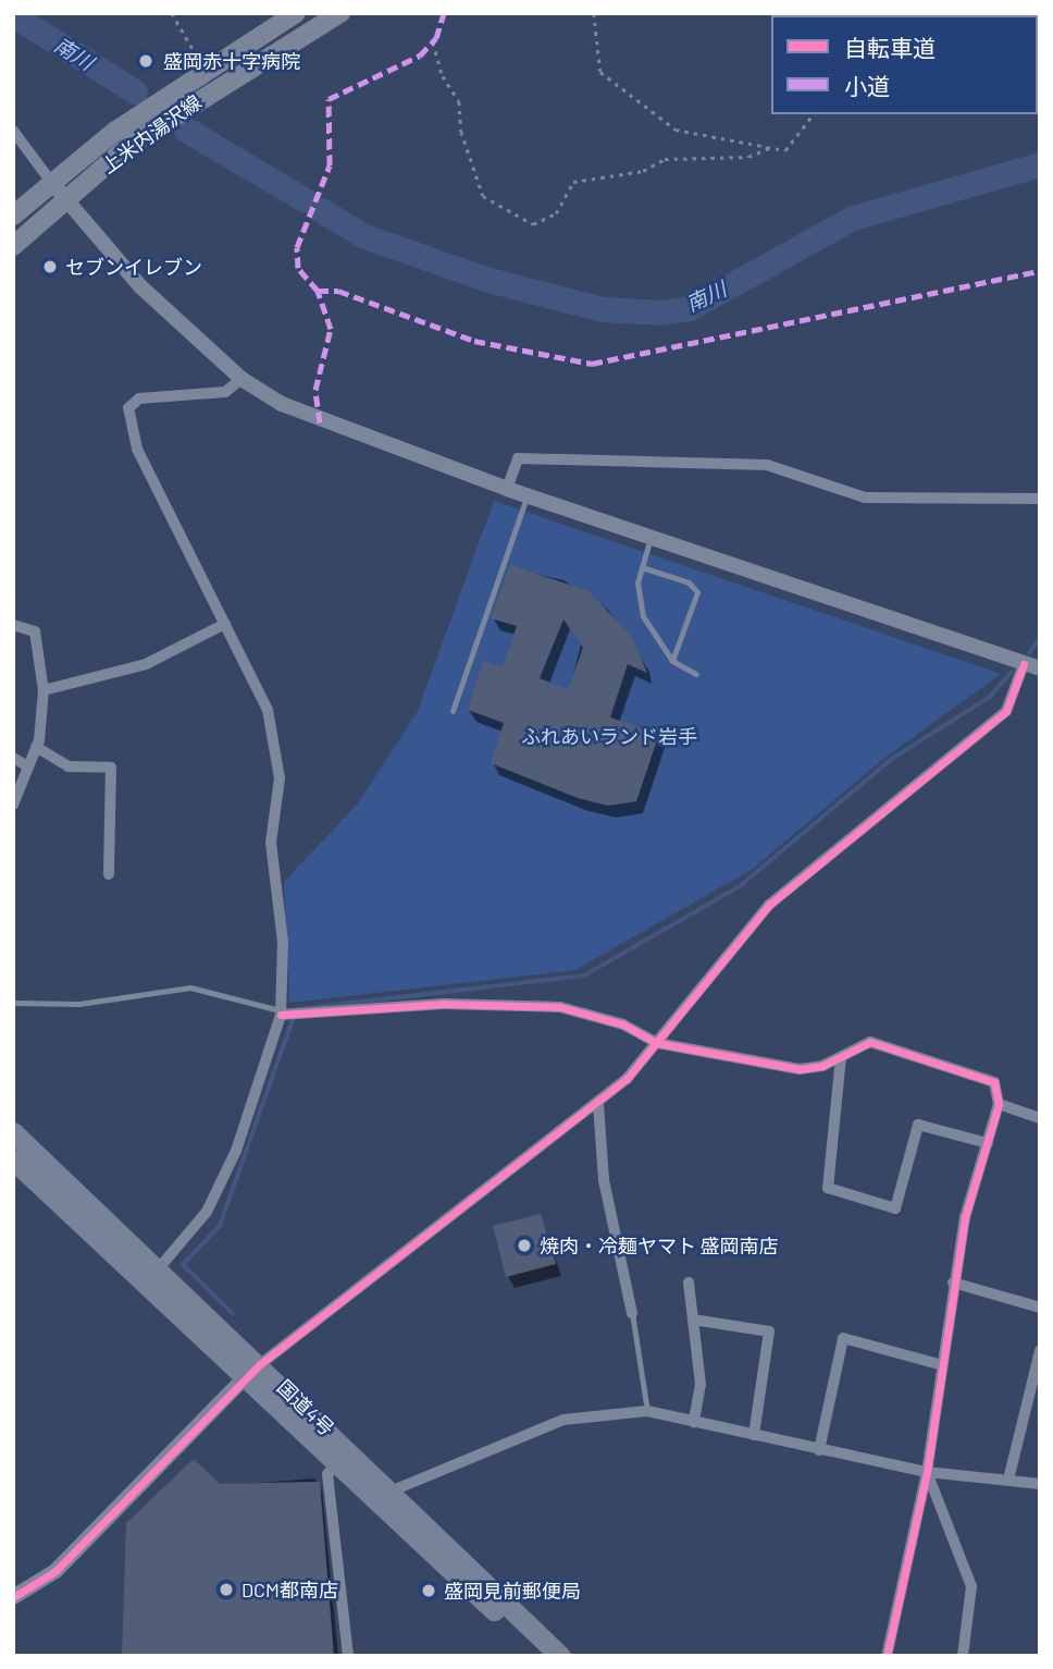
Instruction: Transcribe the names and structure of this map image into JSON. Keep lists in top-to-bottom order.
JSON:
{
  "streets": {
    "highway": ["国道4号"],
    "main road": ["上米内湯沢線"]
  },
  "water": ["南川"],
  "parks": ["ふれあいランド岩手"],
  "places": [
    "盛岡赤十字病院",
    "セブンイレブン",
    "焼肉・冷麺ヤマト 盛岡南店",
    "DCM都南店",
    "盛岡見前郵便局"
  ],
  "legend": ["自転車道", "小道"]
}
